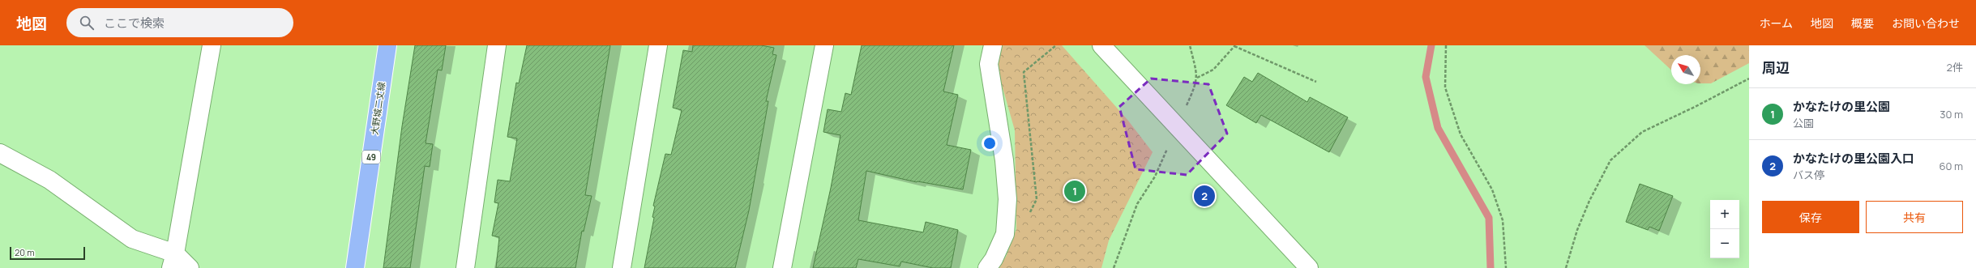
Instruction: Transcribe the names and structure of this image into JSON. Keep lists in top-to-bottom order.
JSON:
{
  "streets": {
    "main road": ["大野城二丈線", "49"]
  },
  "scale_bar": "20 m",
  "north": "top left",
  "page": {
    "header": "地図",
    "search": "ここで検索",
    "nav": [
      "ホーム",
      "地図",
      "概要",
      "お問い合わせ"
    ],
    "heading": ["周辺", "2件"],
    "list": [
      {
        "mark": "1",
        "name": "かなたけの里公園",
        "note": "公園",
        "value": "30 m"
      },
      {
        "mark": "2",
        "name": "かなたけの里公園入口",
        "note": "バス停",
        "value": "60 m"
      }
    ],
    "pins": ["1", "2"],
    "buttons": ["保存", "共有"],
    "map_buttons": ["+", "−"],
    "scale": "20 m"
  }
}
